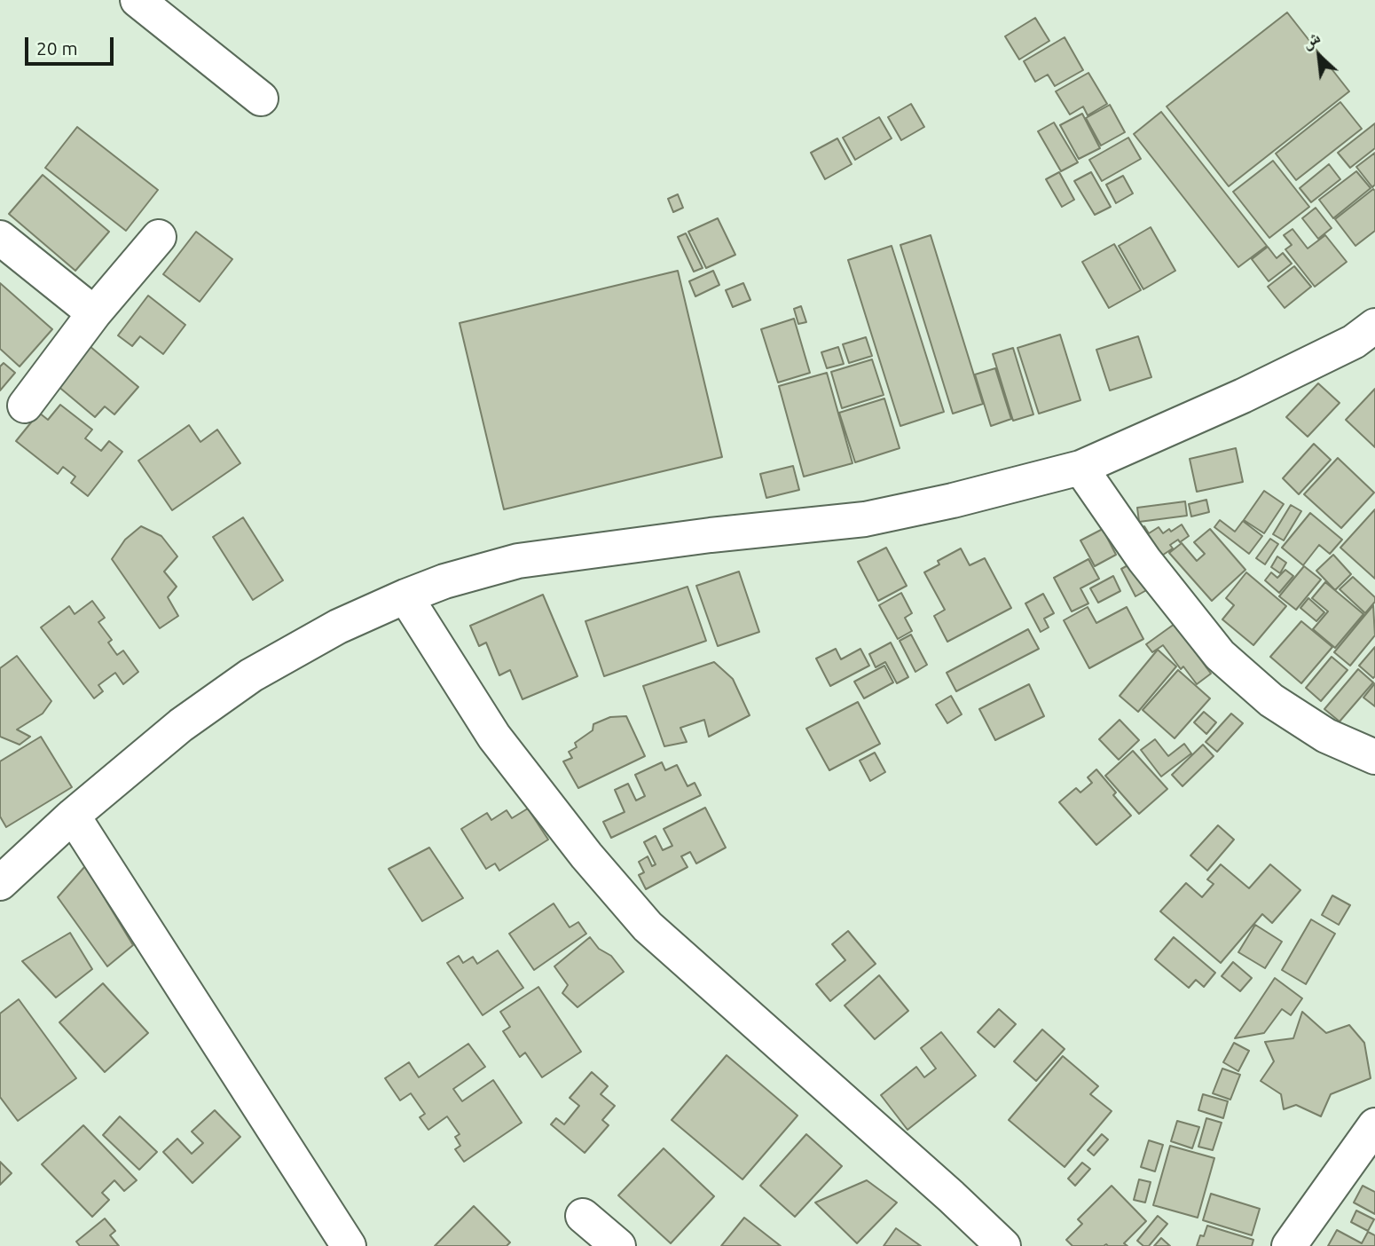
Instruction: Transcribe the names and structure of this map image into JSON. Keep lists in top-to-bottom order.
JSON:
{
  "scale_bar": "20 m",
  "north": "top left"
}
